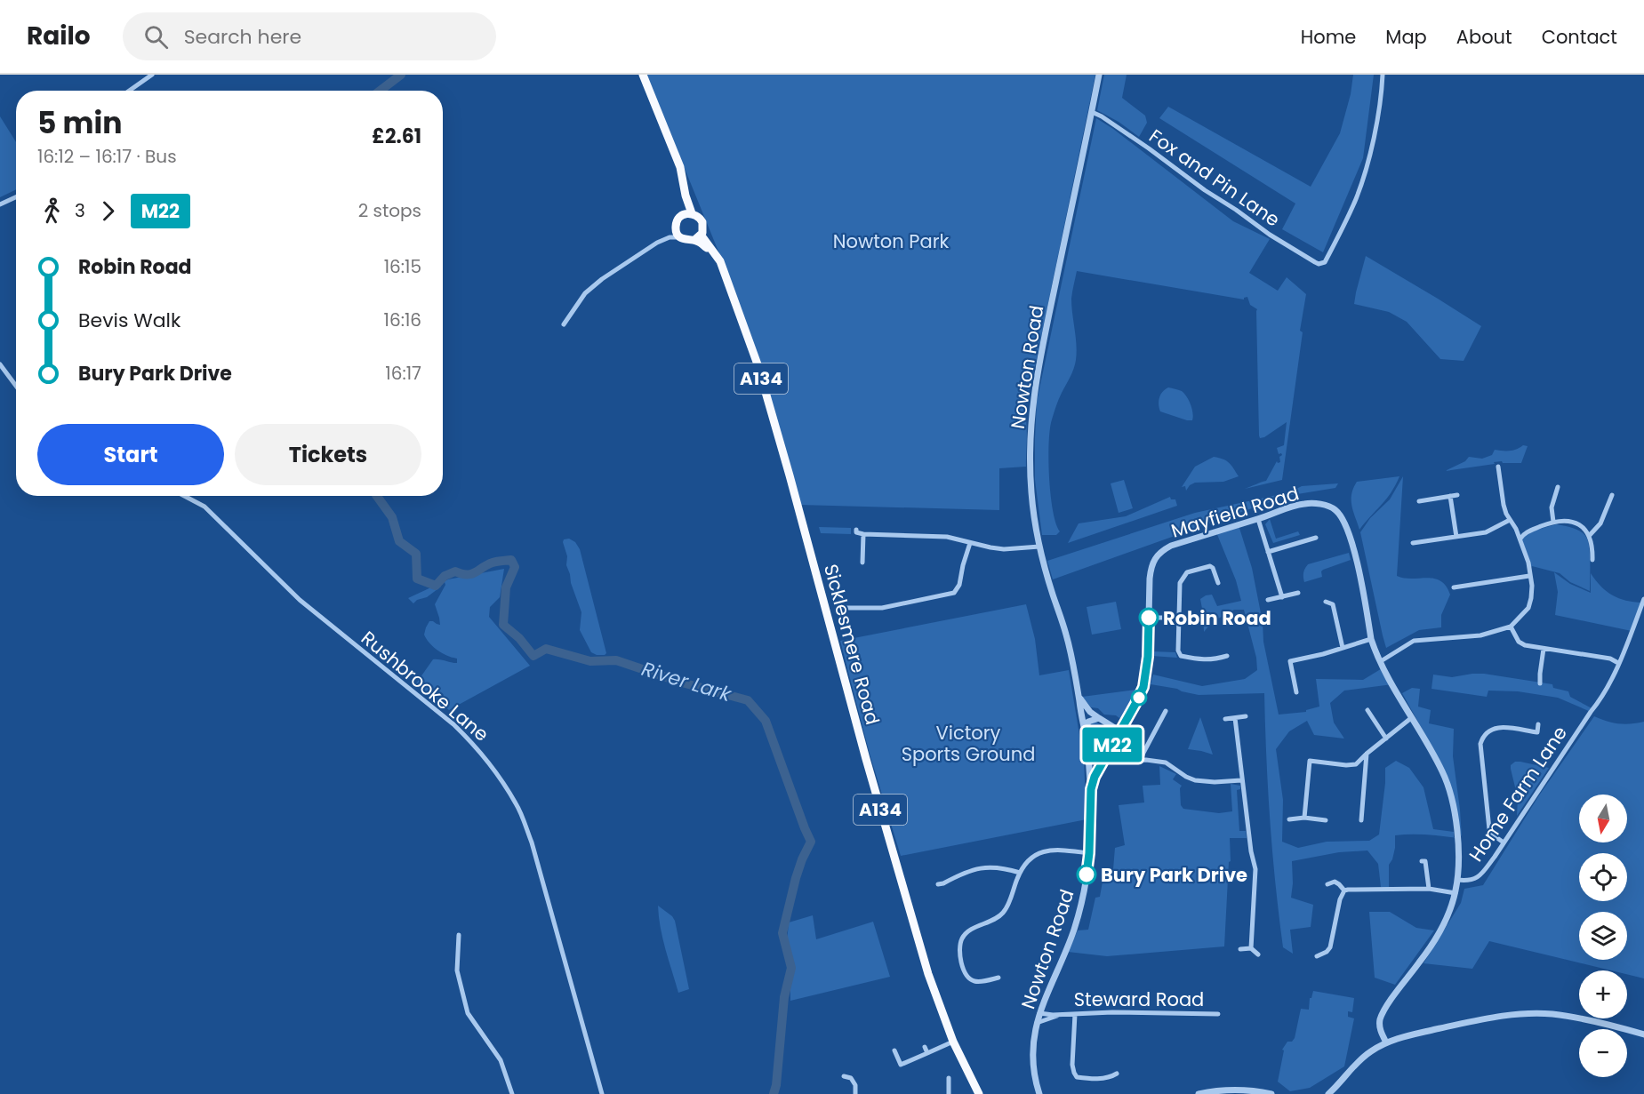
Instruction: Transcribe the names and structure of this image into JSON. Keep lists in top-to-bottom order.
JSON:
{
  "streets": {
    "highway": ["A134", "Sicklesmere Road"],
    "street": [
      "Fox and Pin Lane",
      "Nowton Road",
      "Mayfield Road",
      "Rushbrooke Lane",
      "Home Farm Lane",
      "Steward Road"
    ]
  },
  "crossings": [
    ["Fox and Pin Lane", "Nowton Road"],
    ["Nowton Road", "Mayfield Road"],
    ["Nowton Road", "Steward Road"],
    ["Mayfield Road", "Home Farm Lane"]
  ],
  "water": ["River Lark"],
  "parks": ["Nowton Park", "Victory Sports Ground"],
  "places": ["Robin Road", "Bury Park Drive"],
  "lines": ["bus line M22"],
  "north": "bottom",
  "page": {
    "header": "Railo",
    "search": "Search here",
    "nav": [
      "Home",
      "Map",
      "About",
      "Contact"
    ],
    "on_map": "M22",
    "heading": ["5 min", "16:12 – 16:17 · Bus", "£2.61"],
    "legs": ["3", "M22", "2 stops"],
    "list": [
      {
        "name": "Robin Road",
        "value": "16:15"
      },
      {
        "name": "Bevis Walk",
        "value": "16:16"
      },
      {
        "name": "Bury Park Drive",
        "value": "16:17"
      }
    ],
    "buttons": ["Start", "Tickets"],
    "map_buttons": ["+", "−"]
  }
}
